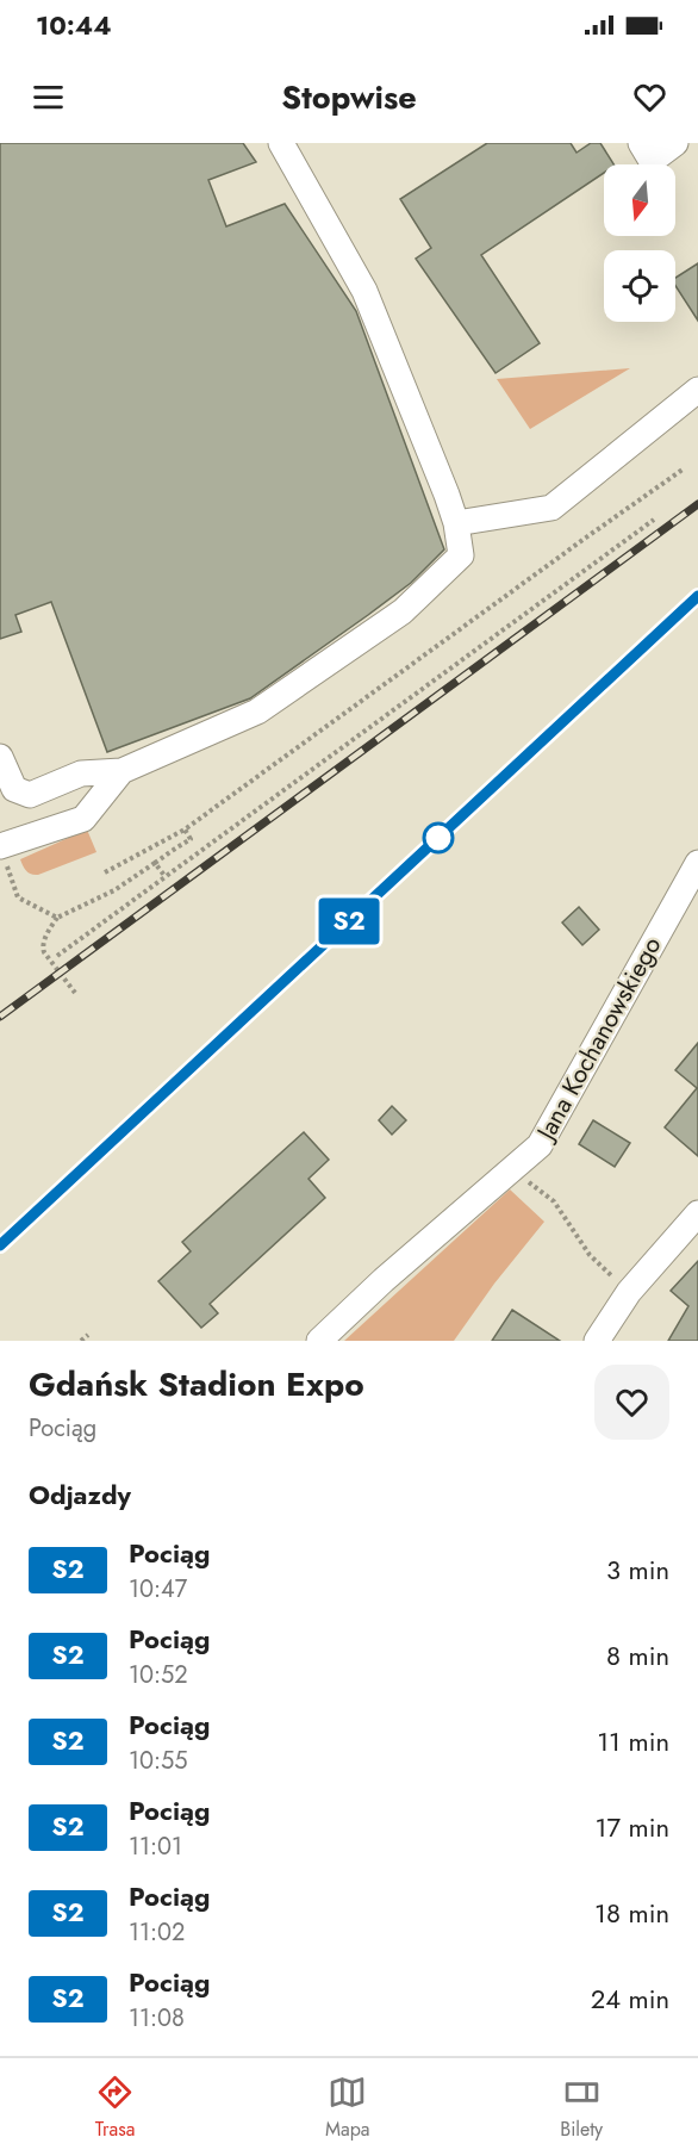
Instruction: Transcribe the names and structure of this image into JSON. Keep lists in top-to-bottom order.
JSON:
{
  "streets": {
    "street": ["Jana Kochanowskiego"]
  },
  "north": "bottom",
  "page": {
    "status": "10:44",
    "header": "Stopwise",
    "on_map": "S2",
    "heading": [
      ["Gdańsk Stadion Expo", "Pociąg"],
      "Odjazdy"
    ],
    "list": [
      {
        "mark": "S2",
        "name": "Pociąg",
        "note": "10:47",
        "value": "3 min"
      },
      {
        "mark": "S2",
        "name": "Pociąg",
        "note": "10:52",
        "value": "8 min"
      },
      {
        "mark": "S2",
        "name": "Pociąg",
        "note": "10:55",
        "value": "11 min"
      },
      {
        "mark": "S2",
        "name": "Pociąg",
        "note": "11:01",
        "value": "17 min"
      },
      {
        "mark": "S2",
        "name": "Pociąg",
        "note": "11:02",
        "value": "18 min"
      },
      {
        "mark": "S2",
        "name": "Pociąg",
        "note": "11:08",
        "value": "24 min"
      }
    ],
    "tabs": ["Trasa", "Mapa", "Bilety"]
  }
}
